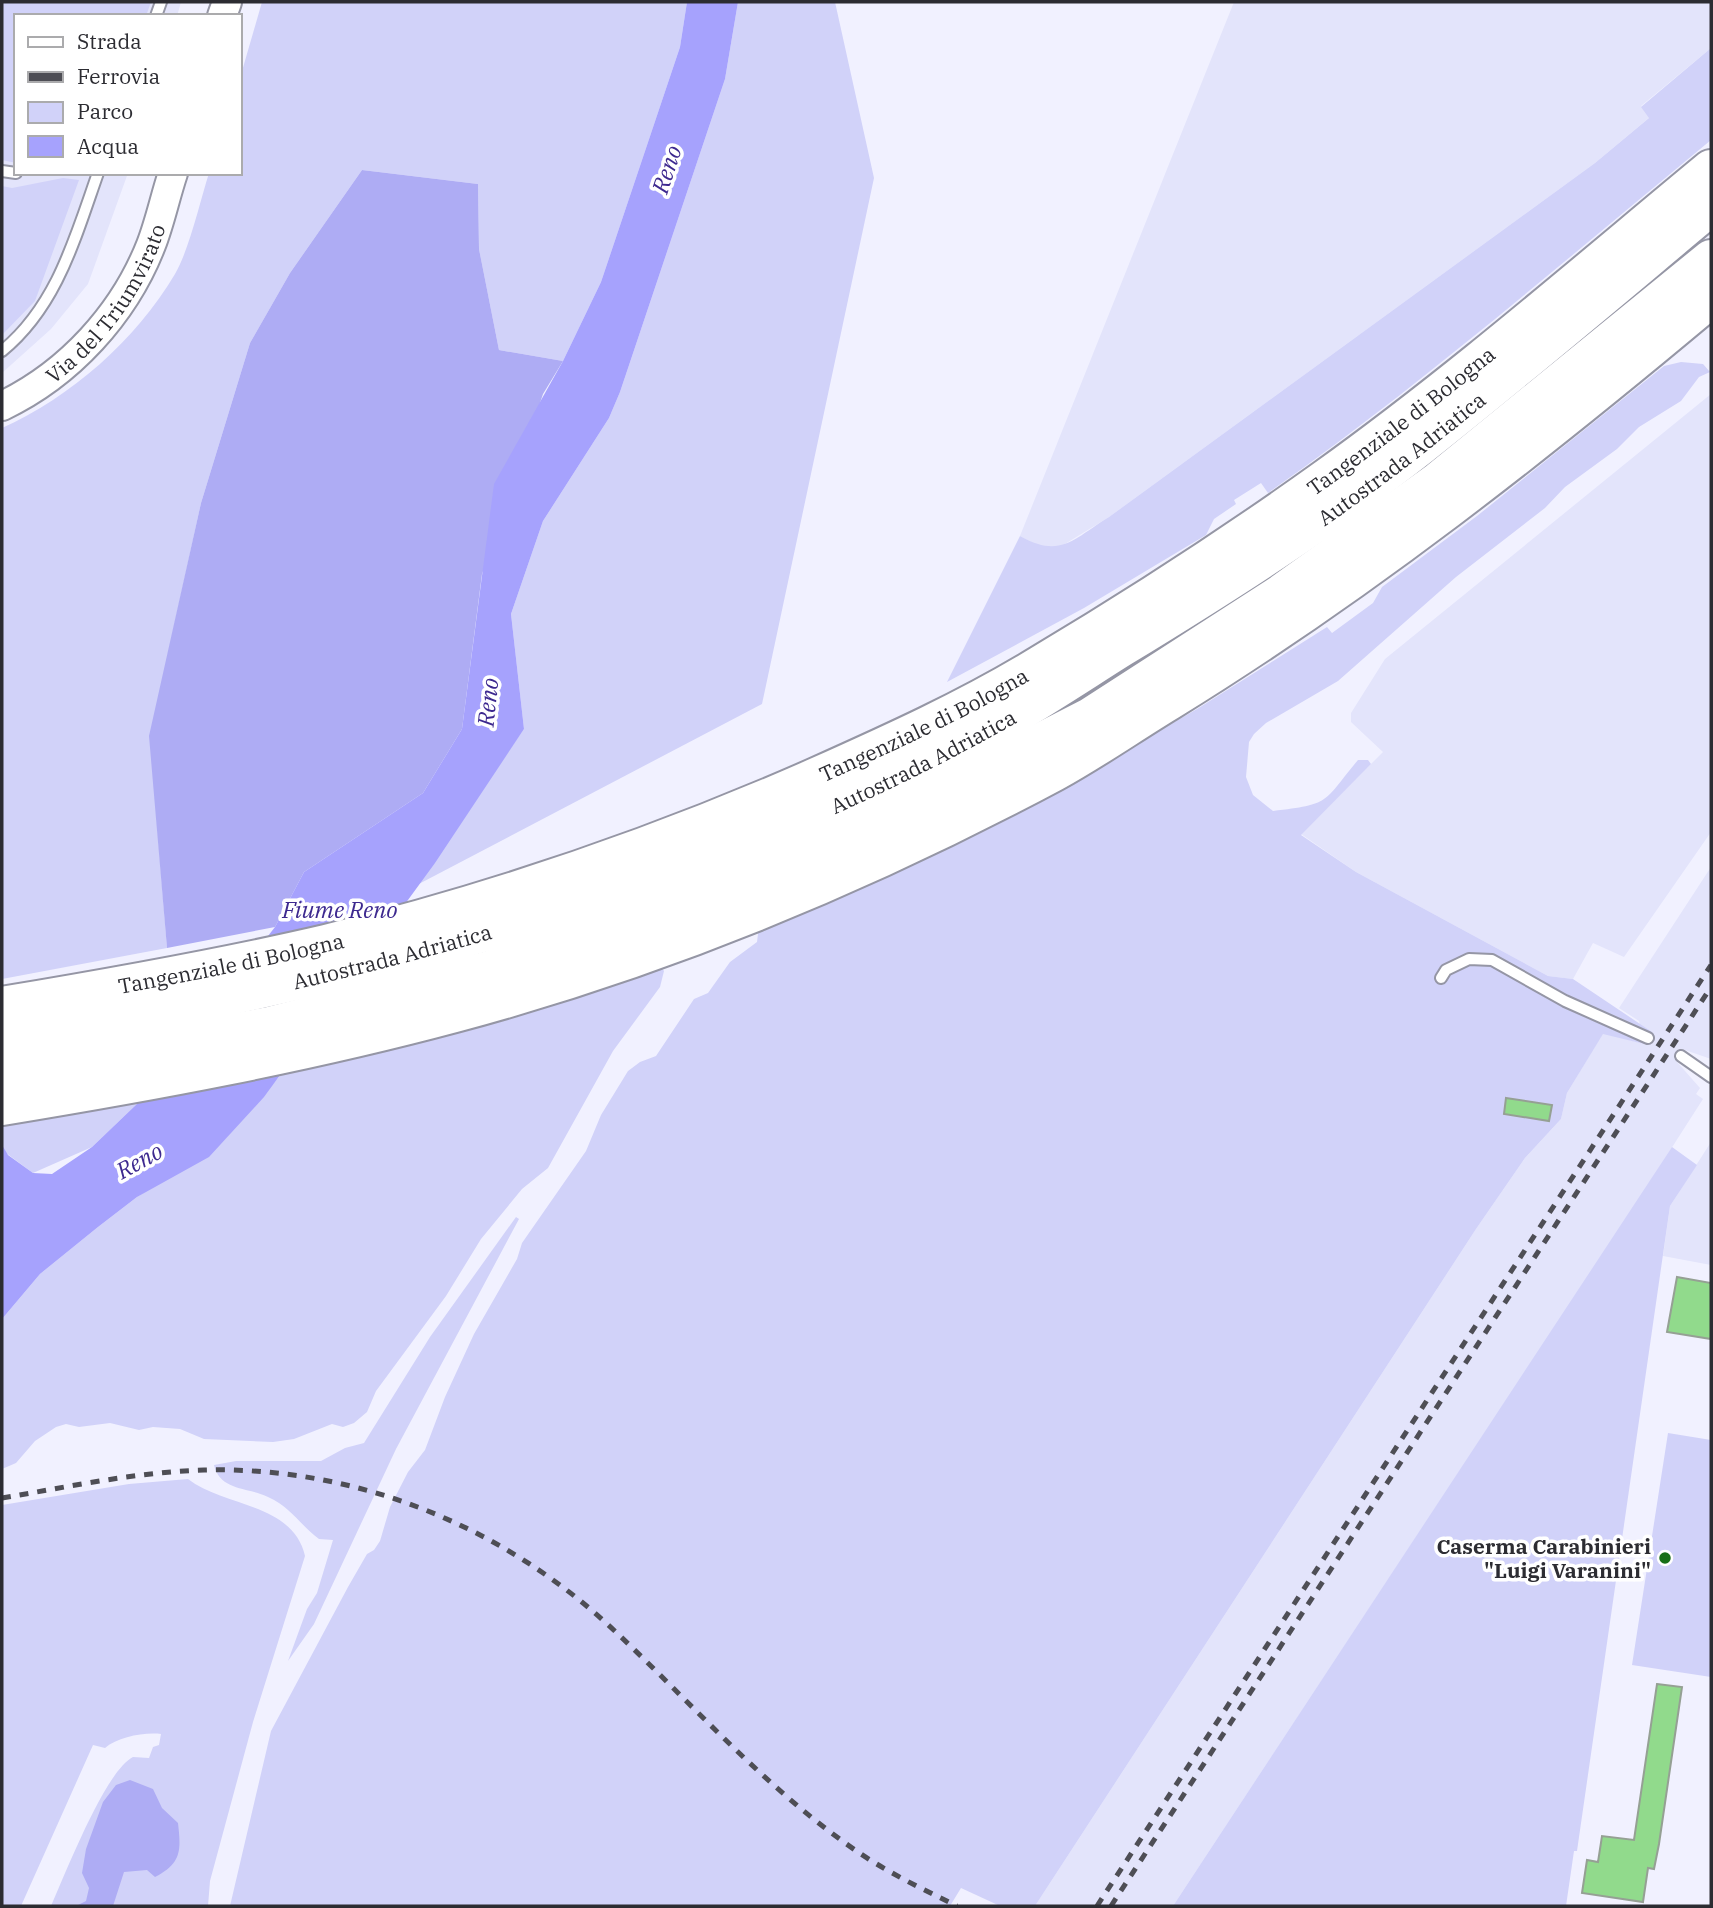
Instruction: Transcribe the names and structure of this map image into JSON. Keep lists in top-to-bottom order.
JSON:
{
  "streets": {
    "highway": ["Tangenziale di Bologna", "Autostrada Adriatica"],
    "street": ["Via del Triumvirato"]
  },
  "water": ["Reno", "Fiume Reno"],
  "places": ["Caserma Carabinieri \"Luigi Varanini\""],
  "legend": [
    "Strada",
    "Ferrovia",
    "Parco",
    "Acqua"
  ]
}
